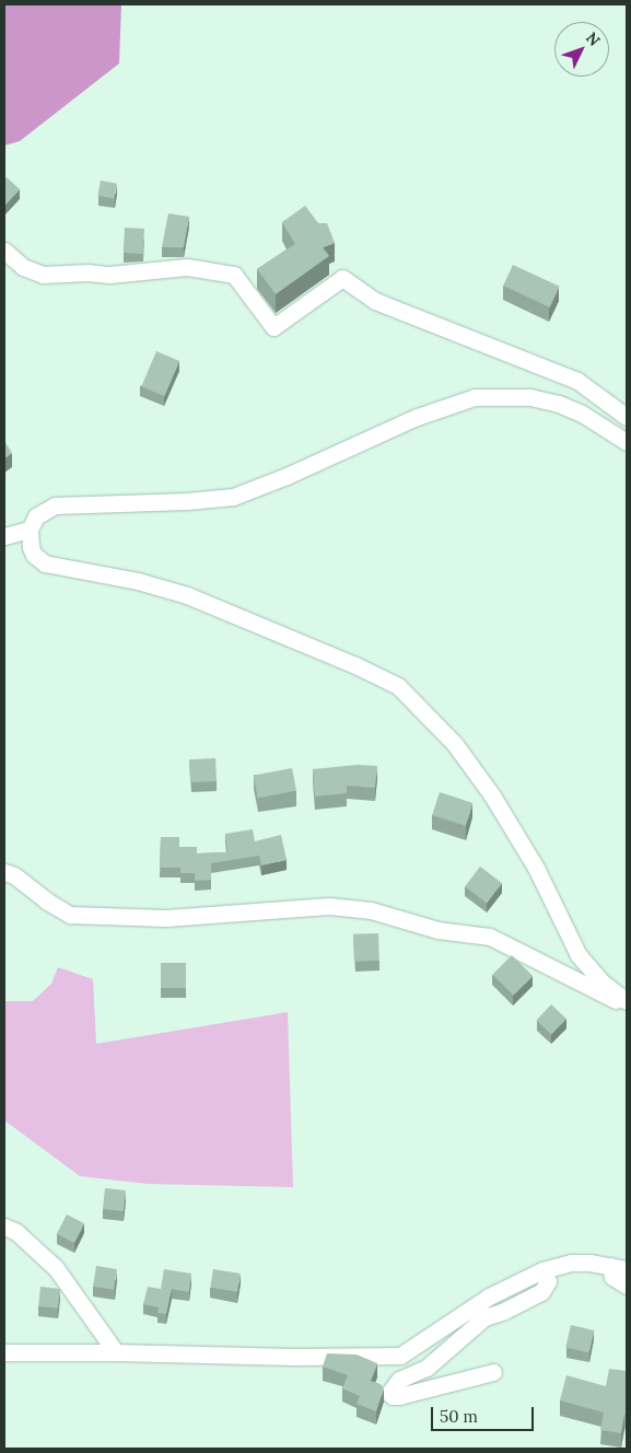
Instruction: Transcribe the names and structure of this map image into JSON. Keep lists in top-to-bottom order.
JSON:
{
  "scale_bar": "50 m",
  "north": "top right"
}
